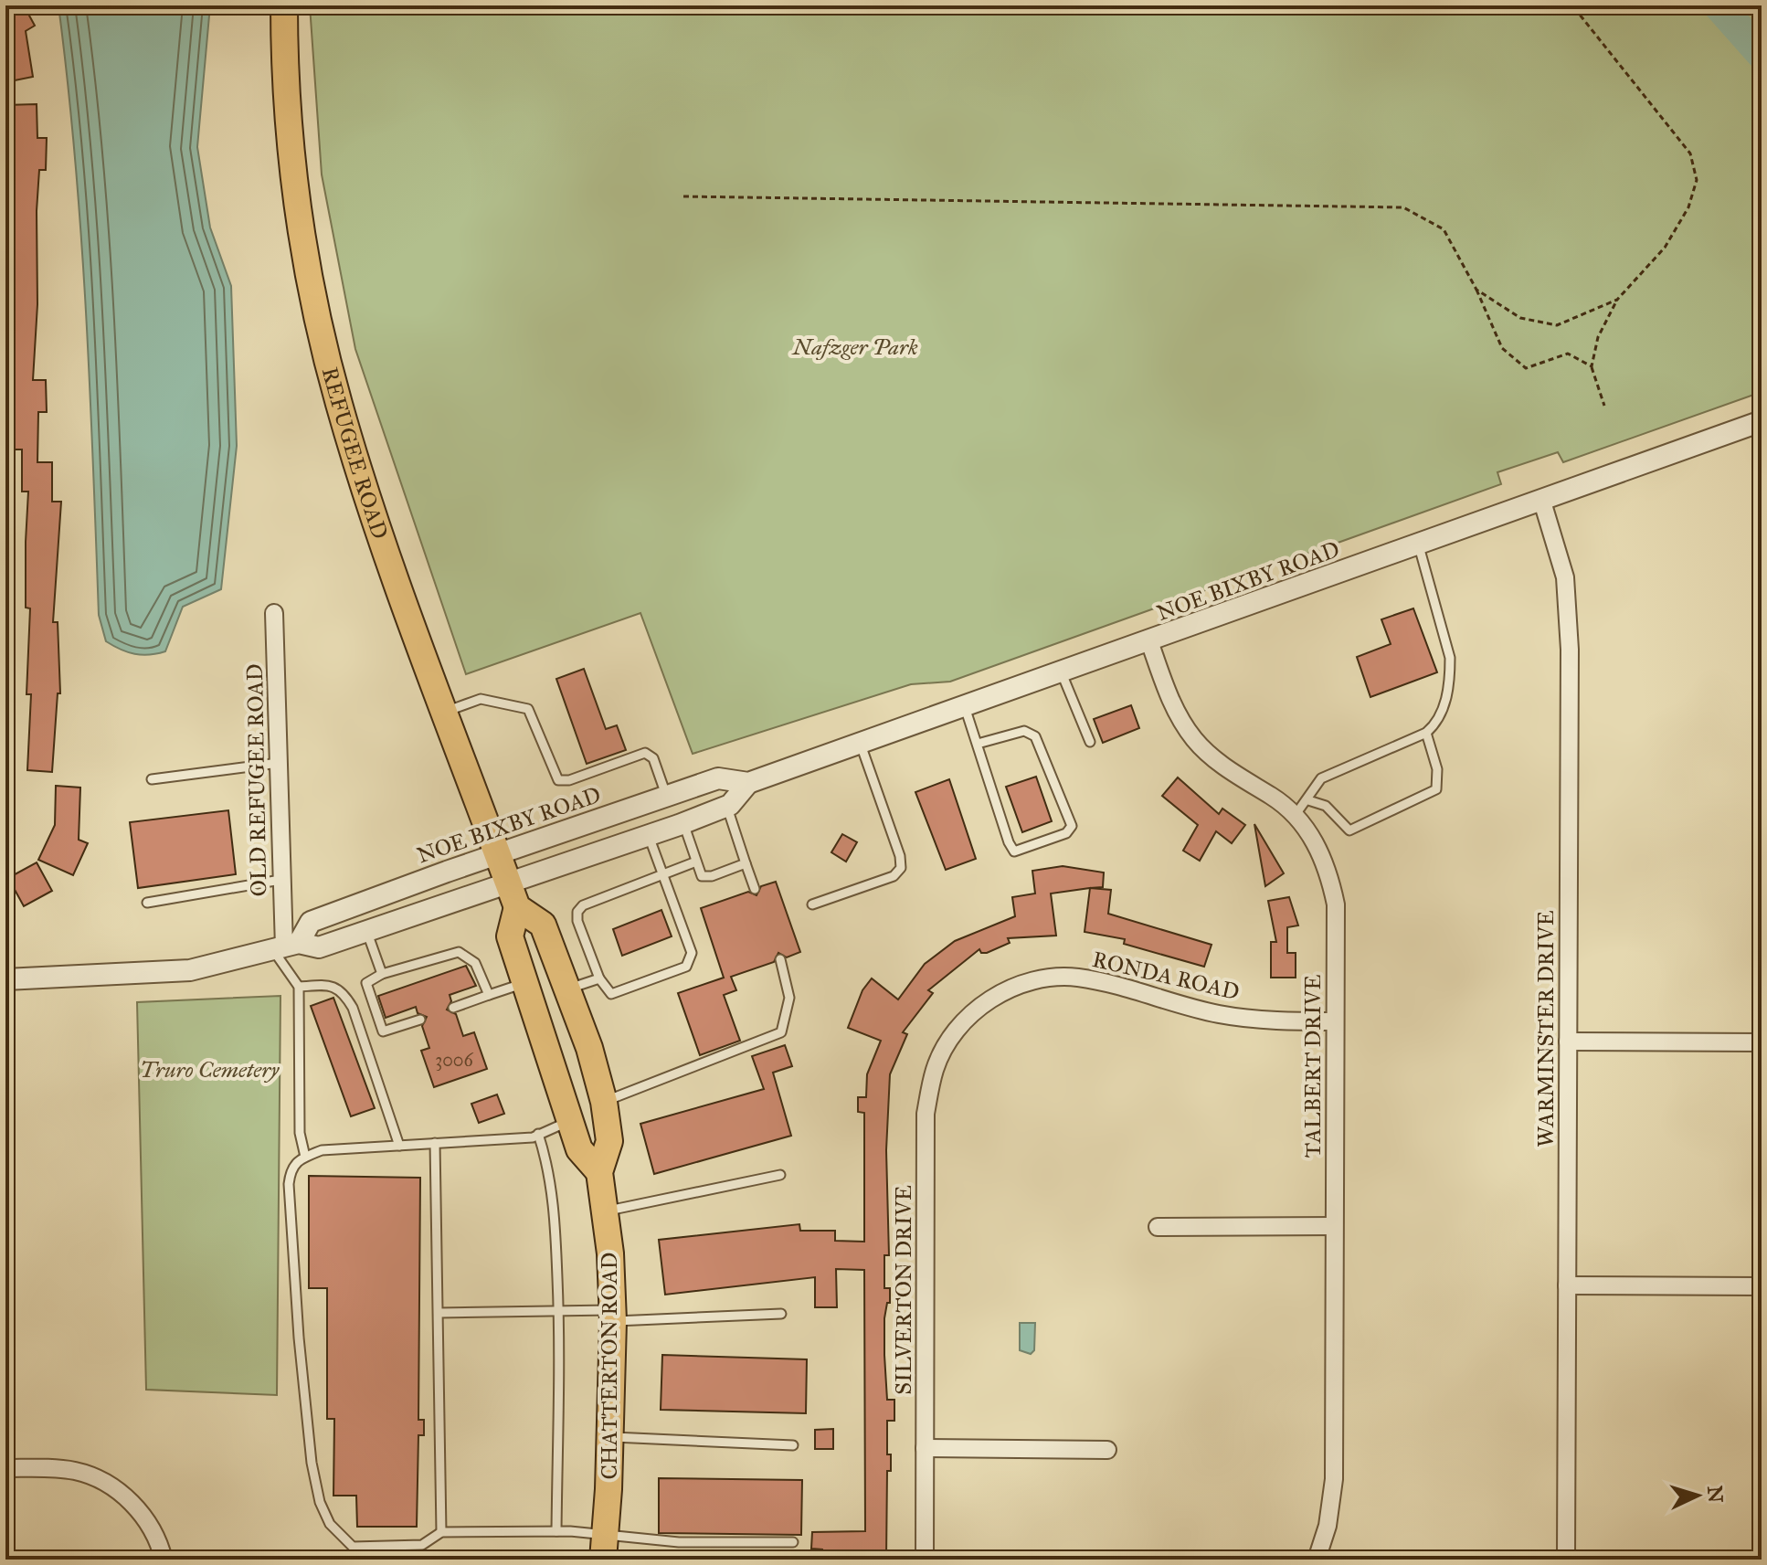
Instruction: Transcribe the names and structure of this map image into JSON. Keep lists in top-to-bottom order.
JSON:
{
  "streets": {
    "main road": ["REFUGEE ROAD", "CHATTERTON ROAD"],
    "street": [
      "NOE BIXBY ROAD",
      "OLD REFUGEE ROAD",
      "RONDA ROAD",
      "WARMINSTER DRIVE",
      "TALBERT DRIVE",
      "SILVERTON DRIVE"
    ]
  },
  "crossings": [
    ["REFUGEE ROAD", "NOE BIXBY ROAD"],
    ["REFUGEE ROAD", "CHATTERTON ROAD"],
    ["NOE BIXBY ROAD", "OLD REFUGEE ROAD"],
    ["NOE BIXBY ROAD", "WARMINSTER DRIVE"],
    ["NOE BIXBY ROAD", "TALBERT DRIVE"],
    ["NOE BIXBY ROAD", "CHATTERTON ROAD"],
    ["RONDA ROAD", "TALBERT DRIVE"],
    ["RONDA ROAD", "SILVERTON DRIVE"]
  ],
  "parks": ["Nafzger Park", "Truro Cemetery"],
  "house_numbers": ["3006"],
  "north": "right"
}
